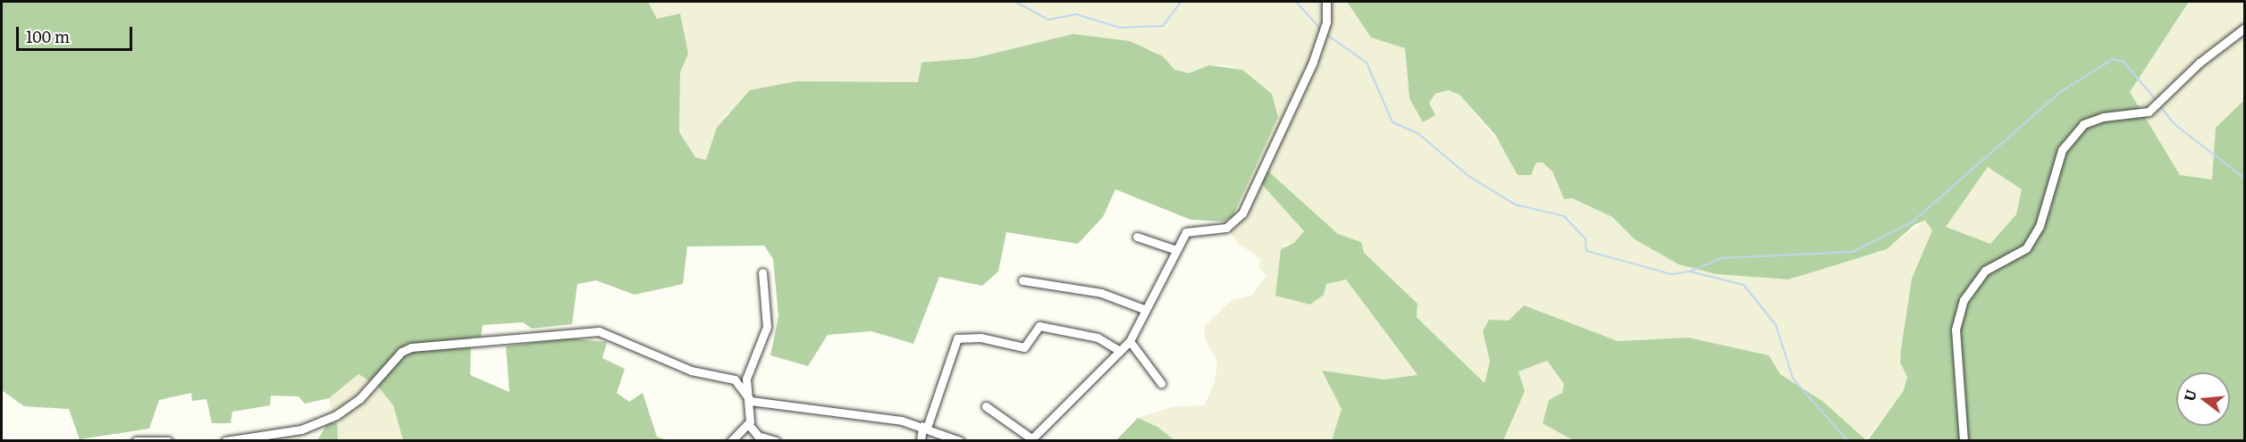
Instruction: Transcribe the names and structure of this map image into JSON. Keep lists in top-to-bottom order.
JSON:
{
  "scale_bar": "100 m",
  "north": "left"
}
